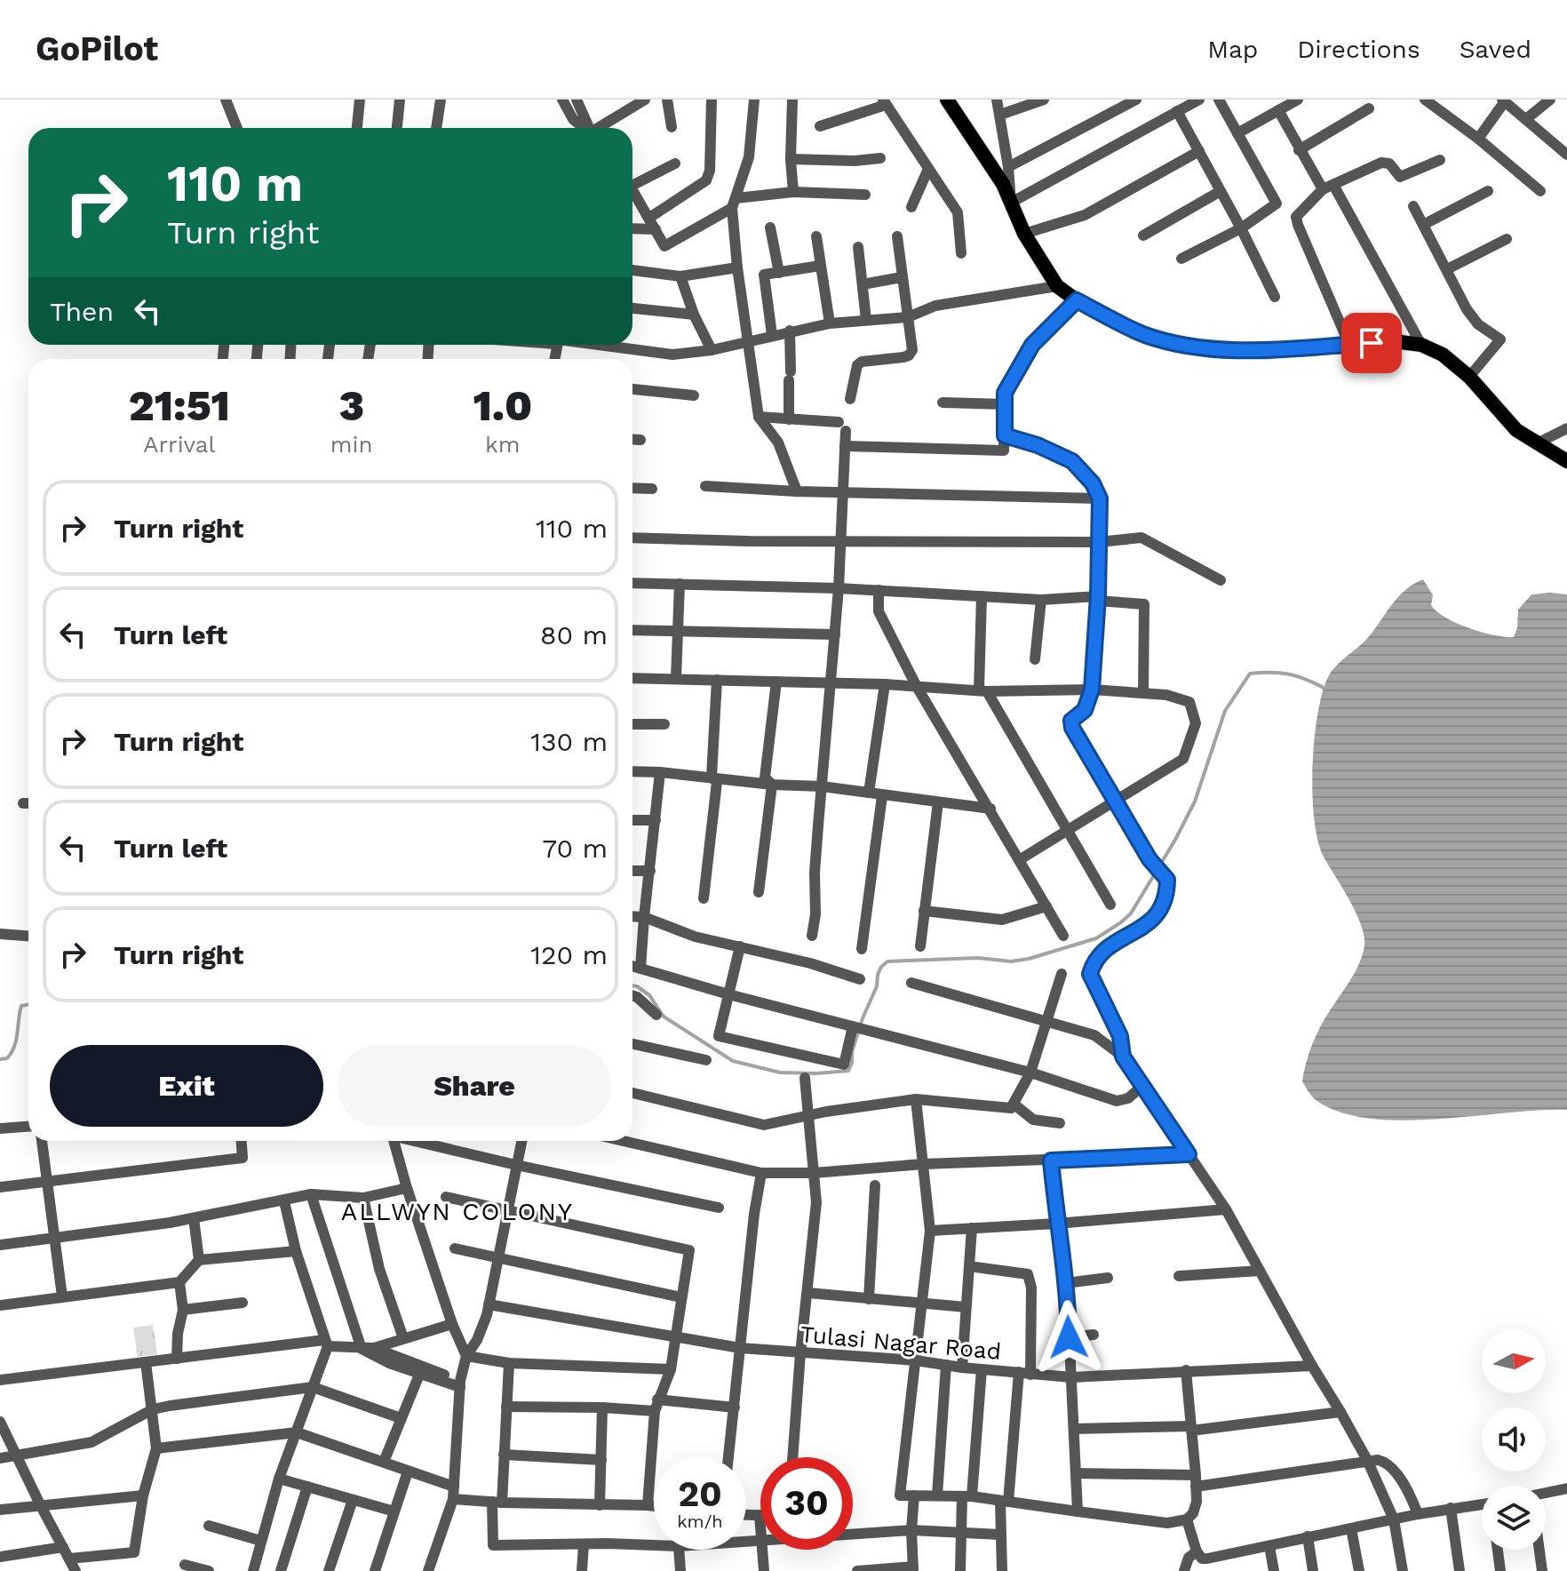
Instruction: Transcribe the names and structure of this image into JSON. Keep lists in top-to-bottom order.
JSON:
{
  "streets": {
    "street": ["Tulasi Nagar Road"]
  },
  "districts": ["ALLWYN COLONY"],
  "north": "right",
  "page": {
    "header": "GoPilot",
    "nav": ["Map", "Directions", "Saved"],
    "turn": ["110 m", "Turn right"],
    "then": "Then",
    "eta": [
      "21:51",
      "Arrival",
      "3",
      "min",
      "1.0",
      "km"
    ],
    "list": [
      {
        "name": "Turn right",
        "value": "110 m"
      },
      {
        "name": "Turn left",
        "value": "80 m"
      },
      {
        "name": "Turn right",
        "value": "130 m"
      },
      {
        "name": "Turn left",
        "value": "70 m"
      },
      {
        "name": "Turn right",
        "value": "120 m"
      }
    ],
    "buttons": ["Exit", "Share"],
    "speed": "20 km/h",
    "limit": "30"
  }
}
